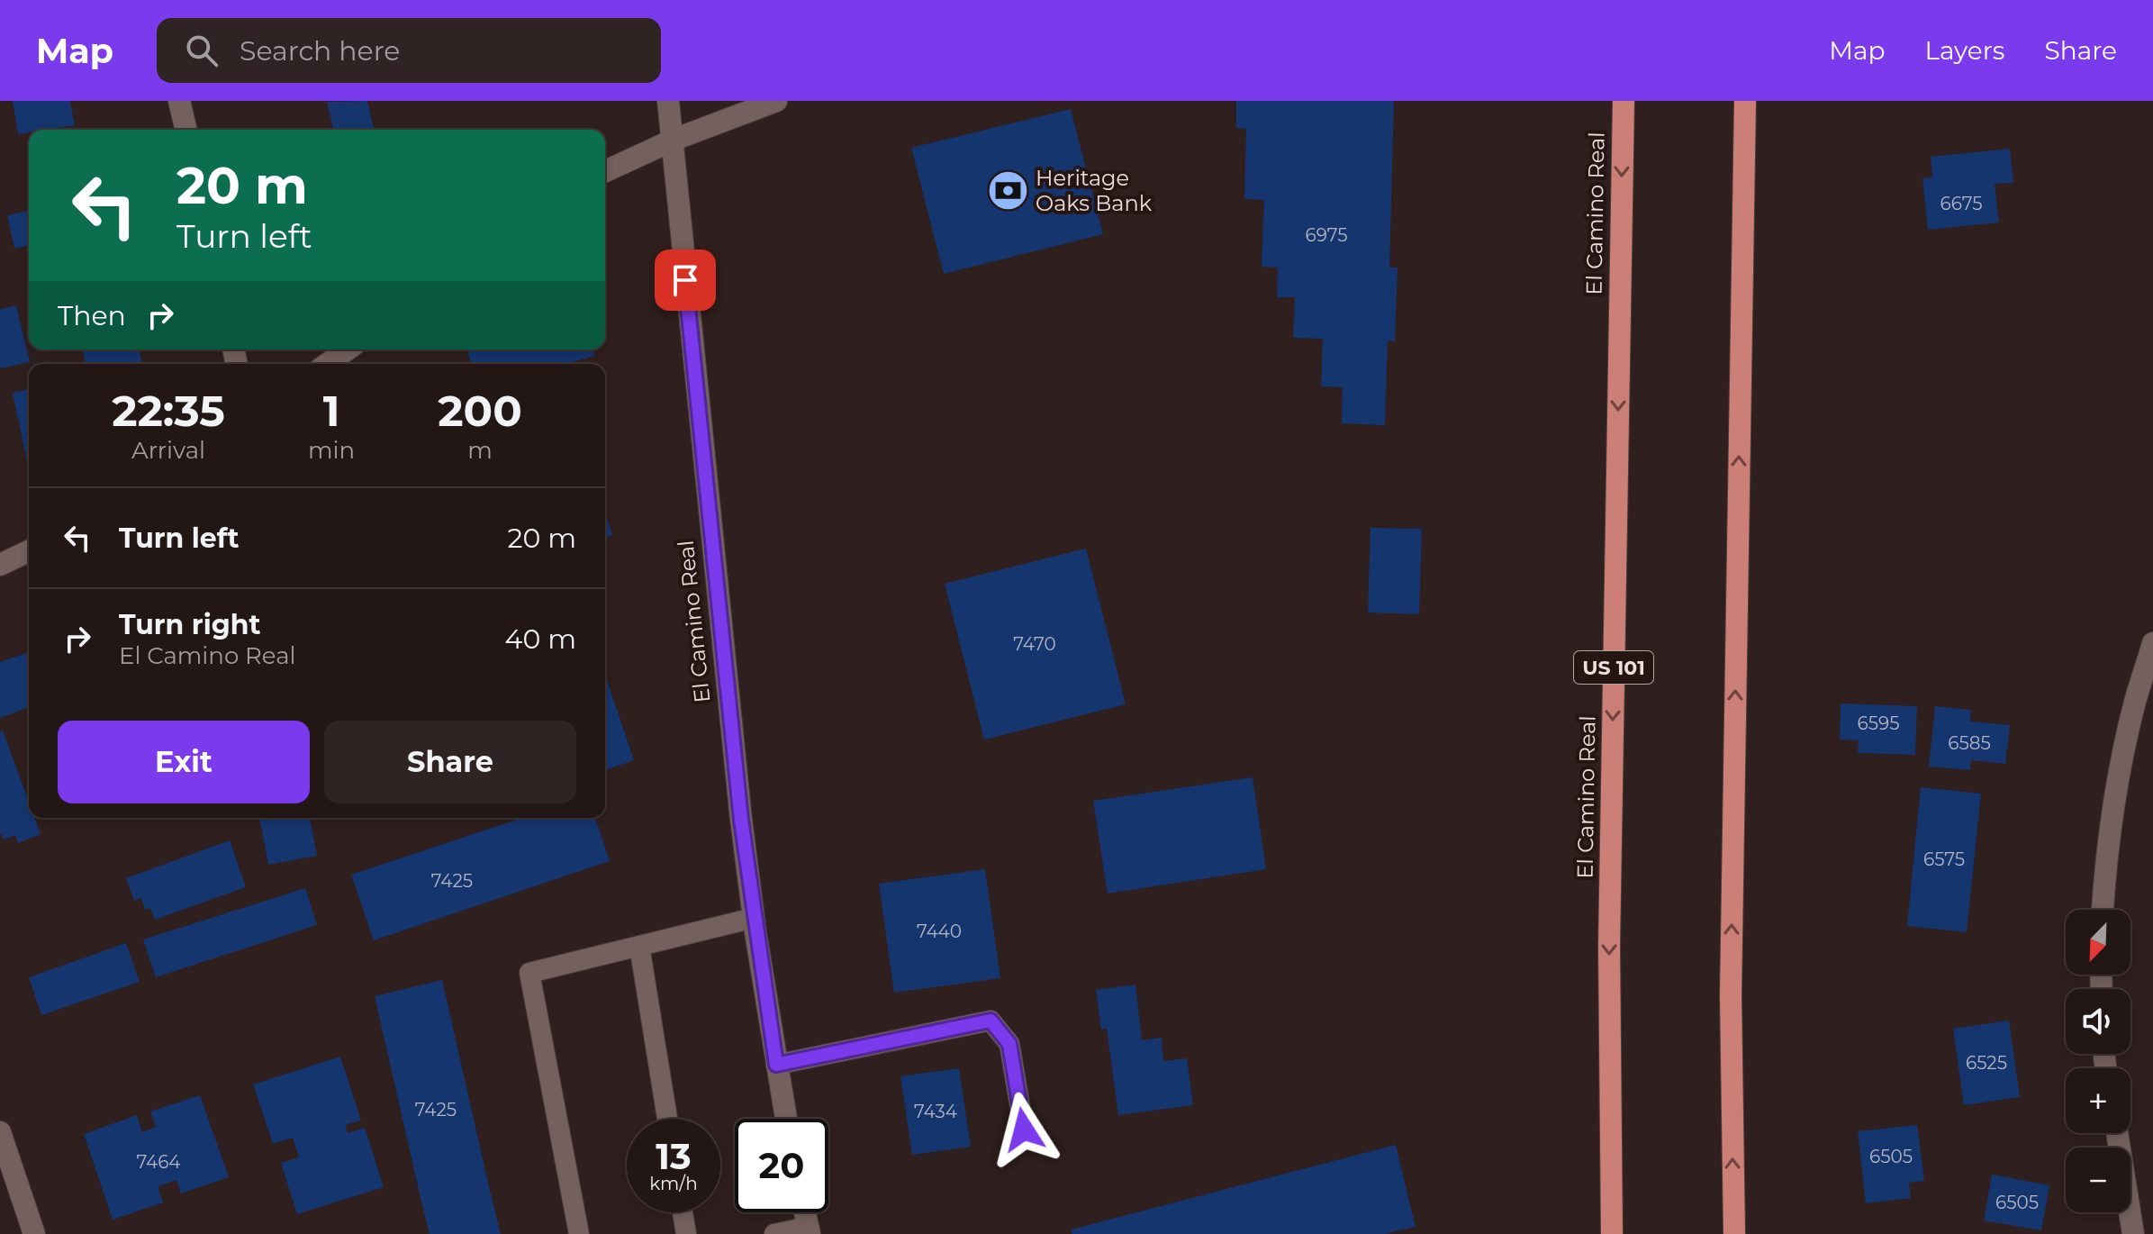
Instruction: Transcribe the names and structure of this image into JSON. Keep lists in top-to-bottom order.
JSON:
{
  "streets": {
    "highway": ["El Camino Real", "US 101"]
  },
  "one_way": ["El Camino Real"],
  "places": {
    "bank": ["Heritage Oaks Bank"]
  },
  "house_numbers": [
    "6675",
    "6975",
    "7470",
    "6595",
    "6585",
    "6575",
    "7425",
    "7440",
    "6525",
    "7425",
    "7434",
    "6505",
    "7464",
    "6505"
  ],
  "north": "bottom left",
  "page": {
    "header": "Map",
    "search": "Search here",
    "nav": ["Map", "Layers", "Share"],
    "turn": ["20 m", "Turn left"],
    "then": "Then",
    "eta": [
      "22:35",
      "Arrival",
      "1",
      "min",
      "200",
      "m"
    ],
    "list": [
      {
        "name": "Turn left",
        "value": "20 m"
      },
      {
        "name": "Turn right",
        "note": "El Camino Real",
        "value": "40 m"
      }
    ],
    "buttons": ["Exit", "Share"],
    "map_buttons": ["+", "−"],
    "speed": "13 km/h",
    "limit": "20"
  }
}
